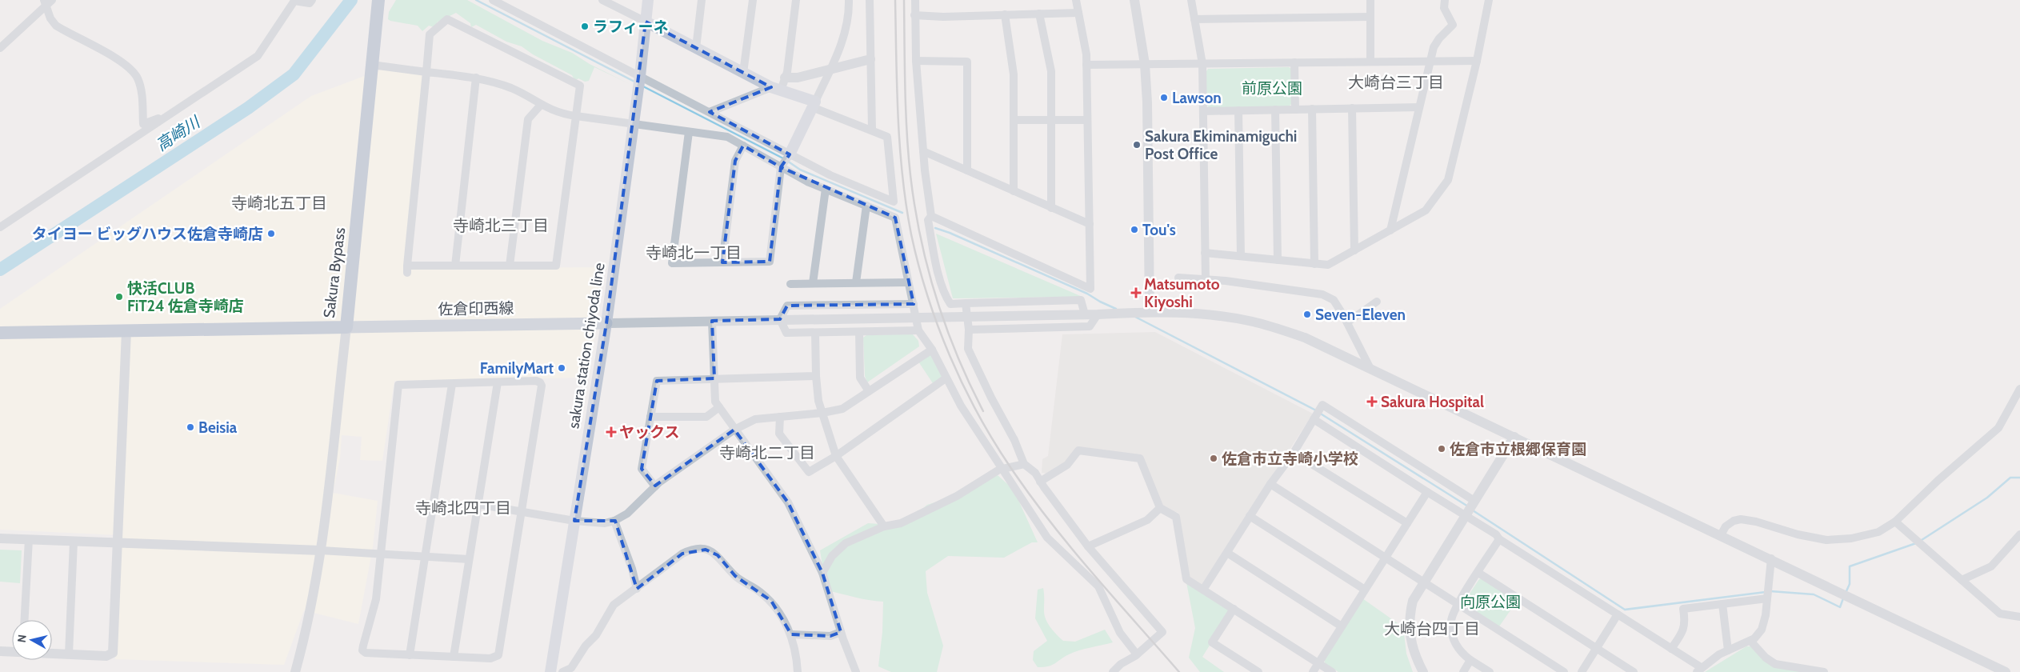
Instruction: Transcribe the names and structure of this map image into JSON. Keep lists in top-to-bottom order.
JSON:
{
  "streets": {
    "highway": ["Sakura Bypass"],
    "main road": ["佐倉印西線", "sakura station chiyoda line"]
  },
  "crossings": [
    ["Sakura Bypass", "佐倉印西線"],
    ["佐倉印西線", "sakura station chiyoda line"]
  ],
  "districts": [
    "大崎台三丁目",
    "寺崎北五丁目",
    "寺崎北三丁目",
    "寺崎北一丁目",
    "寺崎北二丁目",
    "寺崎北四丁目",
    "大崎台四丁目"
  ],
  "water": ["高崎川"],
  "parks": ["前原公園", "向原公園"],
  "places": {
    "other": [
      "ラフィーネ",
      "Lawson",
      "Sakura Ekiminamiguchi Post Office",
      "Tou's",
      "タイヨー ビッグハウス佐倉寺崎店",
      "快活CLUB FiT24 佐倉寺崎店",
      "Seven-Eleven",
      "FamilyMart",
      "Beisia",
      "佐倉市立根郷保育園",
      "佐倉市立寺崎小学校"
    ],
    "health": ["Matsumoto Kiyoshi", "Sakura Hospital", "ヤックス"]
  },
  "north": "left"
}
